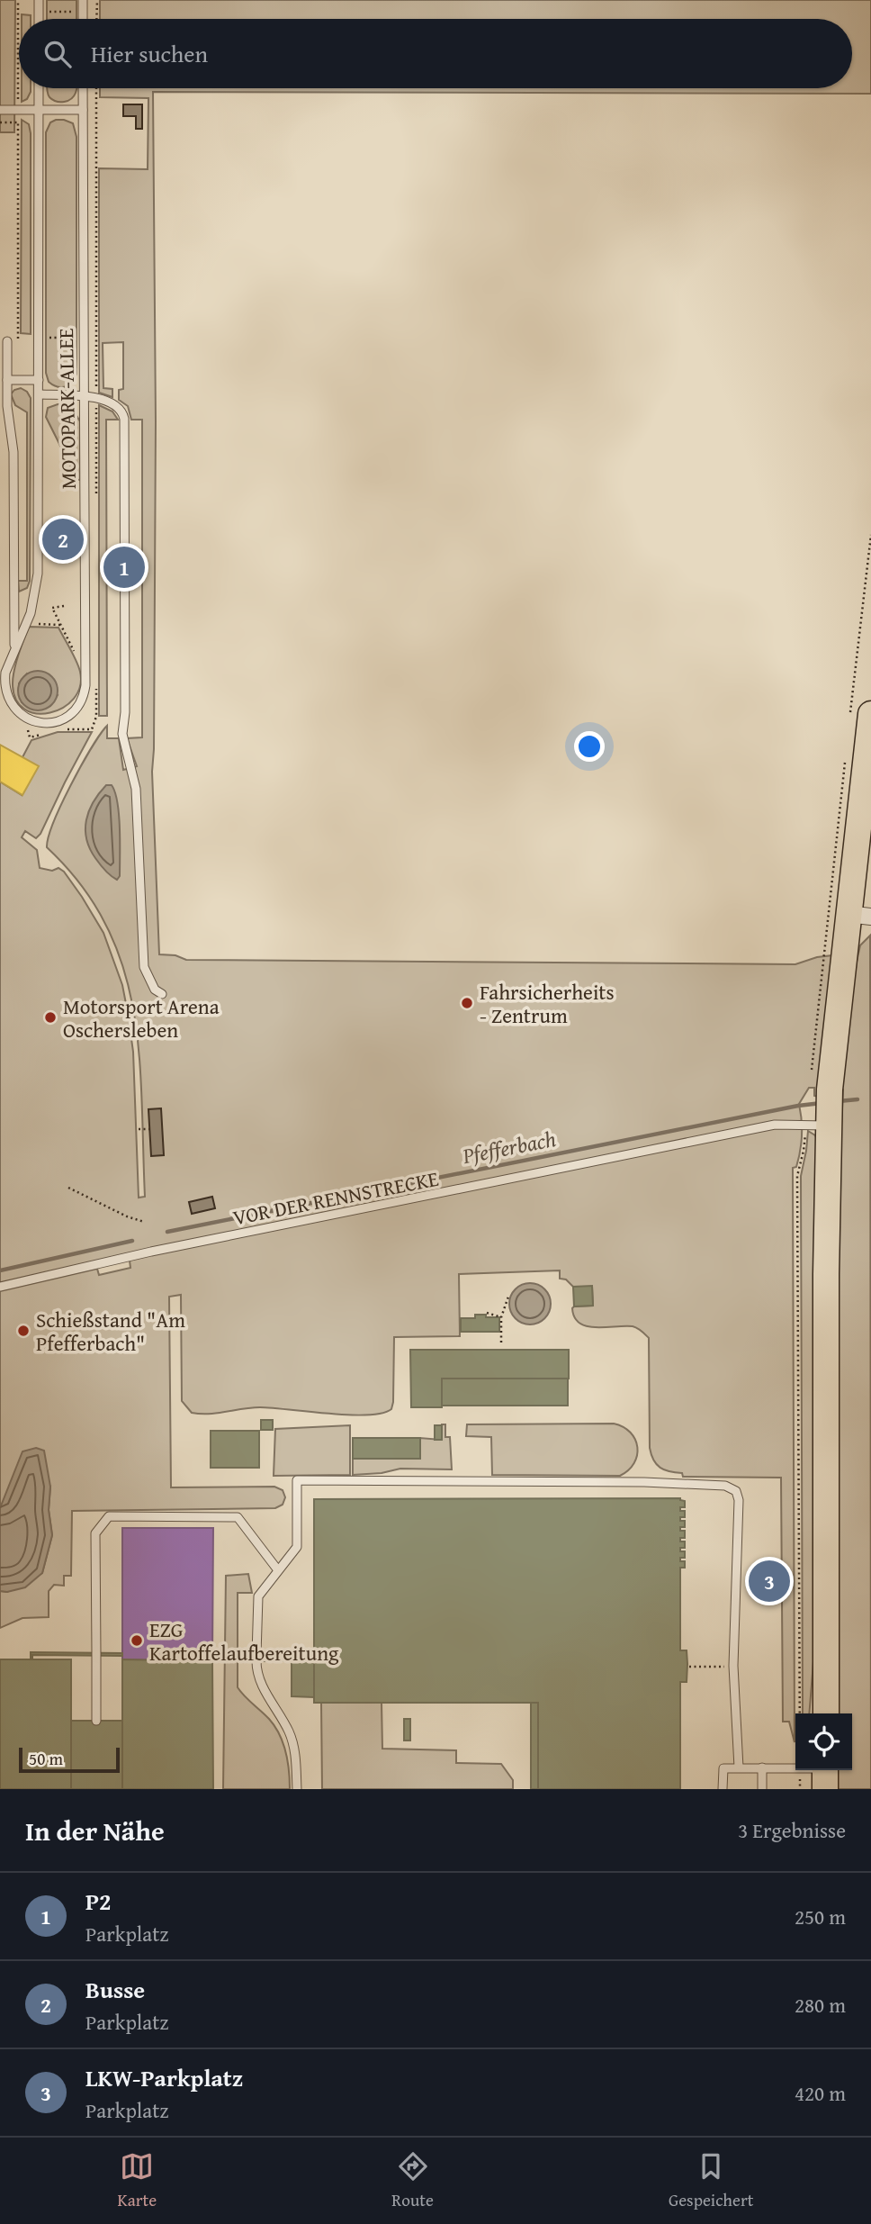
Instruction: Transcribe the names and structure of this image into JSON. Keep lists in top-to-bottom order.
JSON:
{
  "streets": {
    "lane": ["MOTOPARK-ALLEE", "VOR DER RENNSTRECKE"]
  },
  "water": ["Pfefferbach"],
  "places": [
    "Fahrsicherheits - Zentrum",
    "Motorsport Arena Oschersleben",
    "Schießstand \"Am Pfefferbach\"",
    "EZG Kartoffelaufbereitung"
  ],
  "scale_bar": "50 m",
  "page": {
    "search": "Hier suchen",
    "pins": ["2", "1", "3"],
    "scale": "50 m",
    "heading": ["In der Nähe", "3 Ergebnisse"],
    "list": [
      {
        "mark": "1",
        "name": "P2",
        "note": "Parkplatz",
        "value": "250 m"
      },
      {
        "mark": "2",
        "name": "Busse",
        "note": "Parkplatz",
        "value": "280 m"
      },
      {
        "mark": "3",
        "name": "LKW-Parkplatz",
        "note": "Parkplatz",
        "value": "420 m"
      }
    ],
    "nav": ["Karte", "Route", "Gespeichert"]
  }
}
